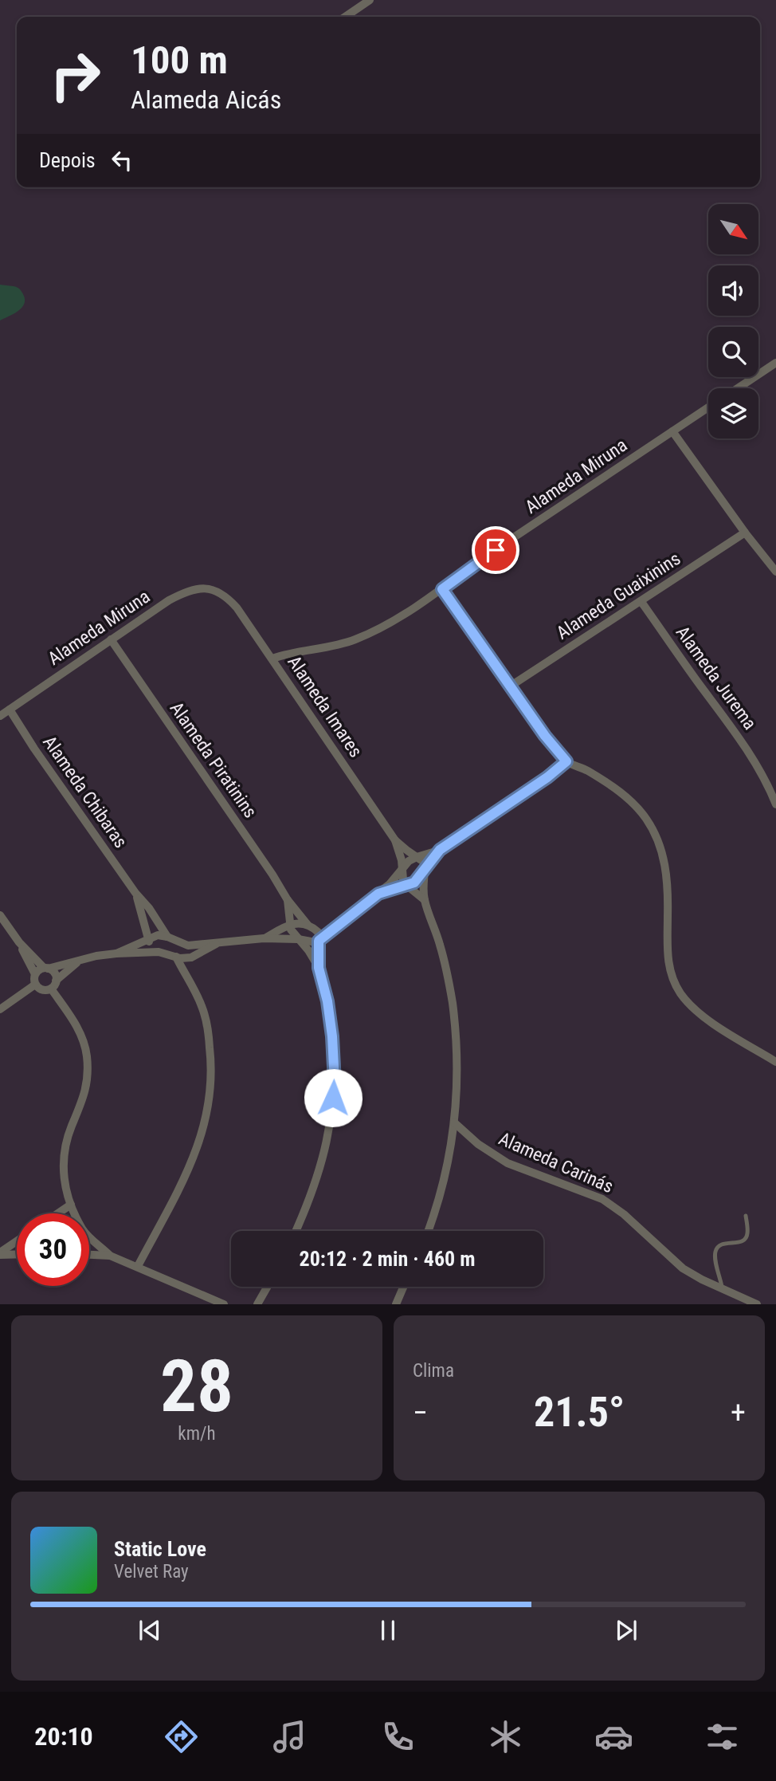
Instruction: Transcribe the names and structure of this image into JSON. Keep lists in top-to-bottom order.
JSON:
{
  "streets": {
    "street": [
      "Alameda Miruna",
      "Alameda Guaixinins",
      "Alameda Jurema",
      "Alameda Imares",
      "Alameda Piratinins",
      "Alameda Chibaras",
      "Alameda Carinás"
    ]
  },
  "crossings": [
    ["Alameda Miruna", "Alameda Imares"],
    ["Alameda Miruna", "Alameda Piratinins"],
    ["Alameda Miruna", "Alameda Chibaras"],
    ["Alameda Guaixinins", "Alameda Jurema"]
  ],
  "north": "bottom right",
  "page": {
    "turn": ["100 m", "Alameda Aicás"],
    "then": "Depois",
    "limit": "30",
    "trip": "20:12 · 2 min · 460 m",
    "tile": [
      ["28", "km/h"],
      "Clima"
    ],
    "heat": ["−", "21.5°", "+"],
    "song": ["Static Love", "Velvet Ray"],
    "tabs": "20:10"
  }
}
